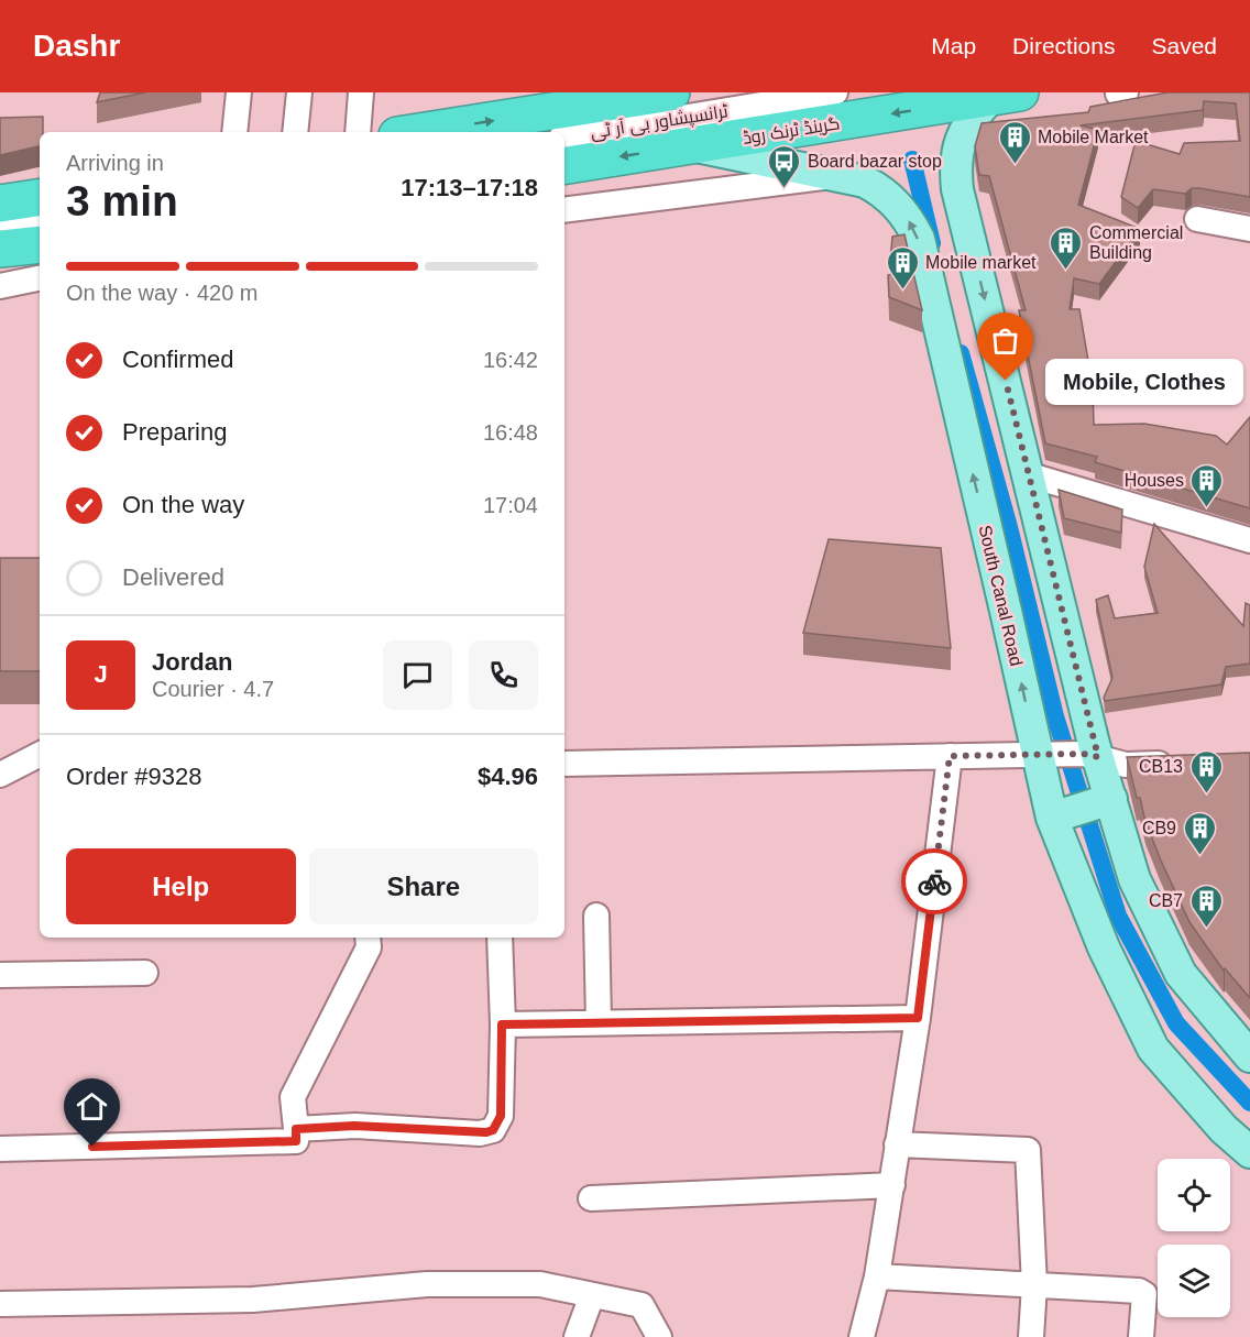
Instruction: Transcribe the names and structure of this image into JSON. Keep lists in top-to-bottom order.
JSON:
{
  "streets": {
    "highway": ["گرینڈ ٹرنک روڈ"],
    "main road": ["South Canal Road"],
    "street": ["ٹرانسپشاور بی آر ٹی"]
  },
  "crossings": [
    ["گرینڈ ٹرنک روڈ", "South Canal Road"]
  ],
  "one_way": ["گرینڈ ٹرنک روڈ"],
  "places": {
    "building": [
      "Mobile Market",
      "Commercial Building",
      "Mobile market",
      "Houses",
      "CB13",
      "CB9",
      "CB7"
    ],
    "bus stop": ["Board bazar stop"],
    "other": ["Mobile, Clothes"]
  },
  "page": {
    "header": "Dashr",
    "nav": ["Map", "Directions", "Saved"],
    "heading": ["3 min", "Arriving in", "17:13–17:18"],
    "panel": [
      "Jordan",
      "Courier · 4.7",
      "Order #9328",
      "$4.96"
    ],
    "bar": "On the way · 420 m",
    "list": [
      ["Confirmed", "16:42"],
      ["Preparing", "16:48"],
      ["On the way", "17:04"],
      "Delivered"
    ],
    "bubble": "Mobile, Clothes",
    "round": "J",
    "buttons": ["Help", "Share"]
  }
}
